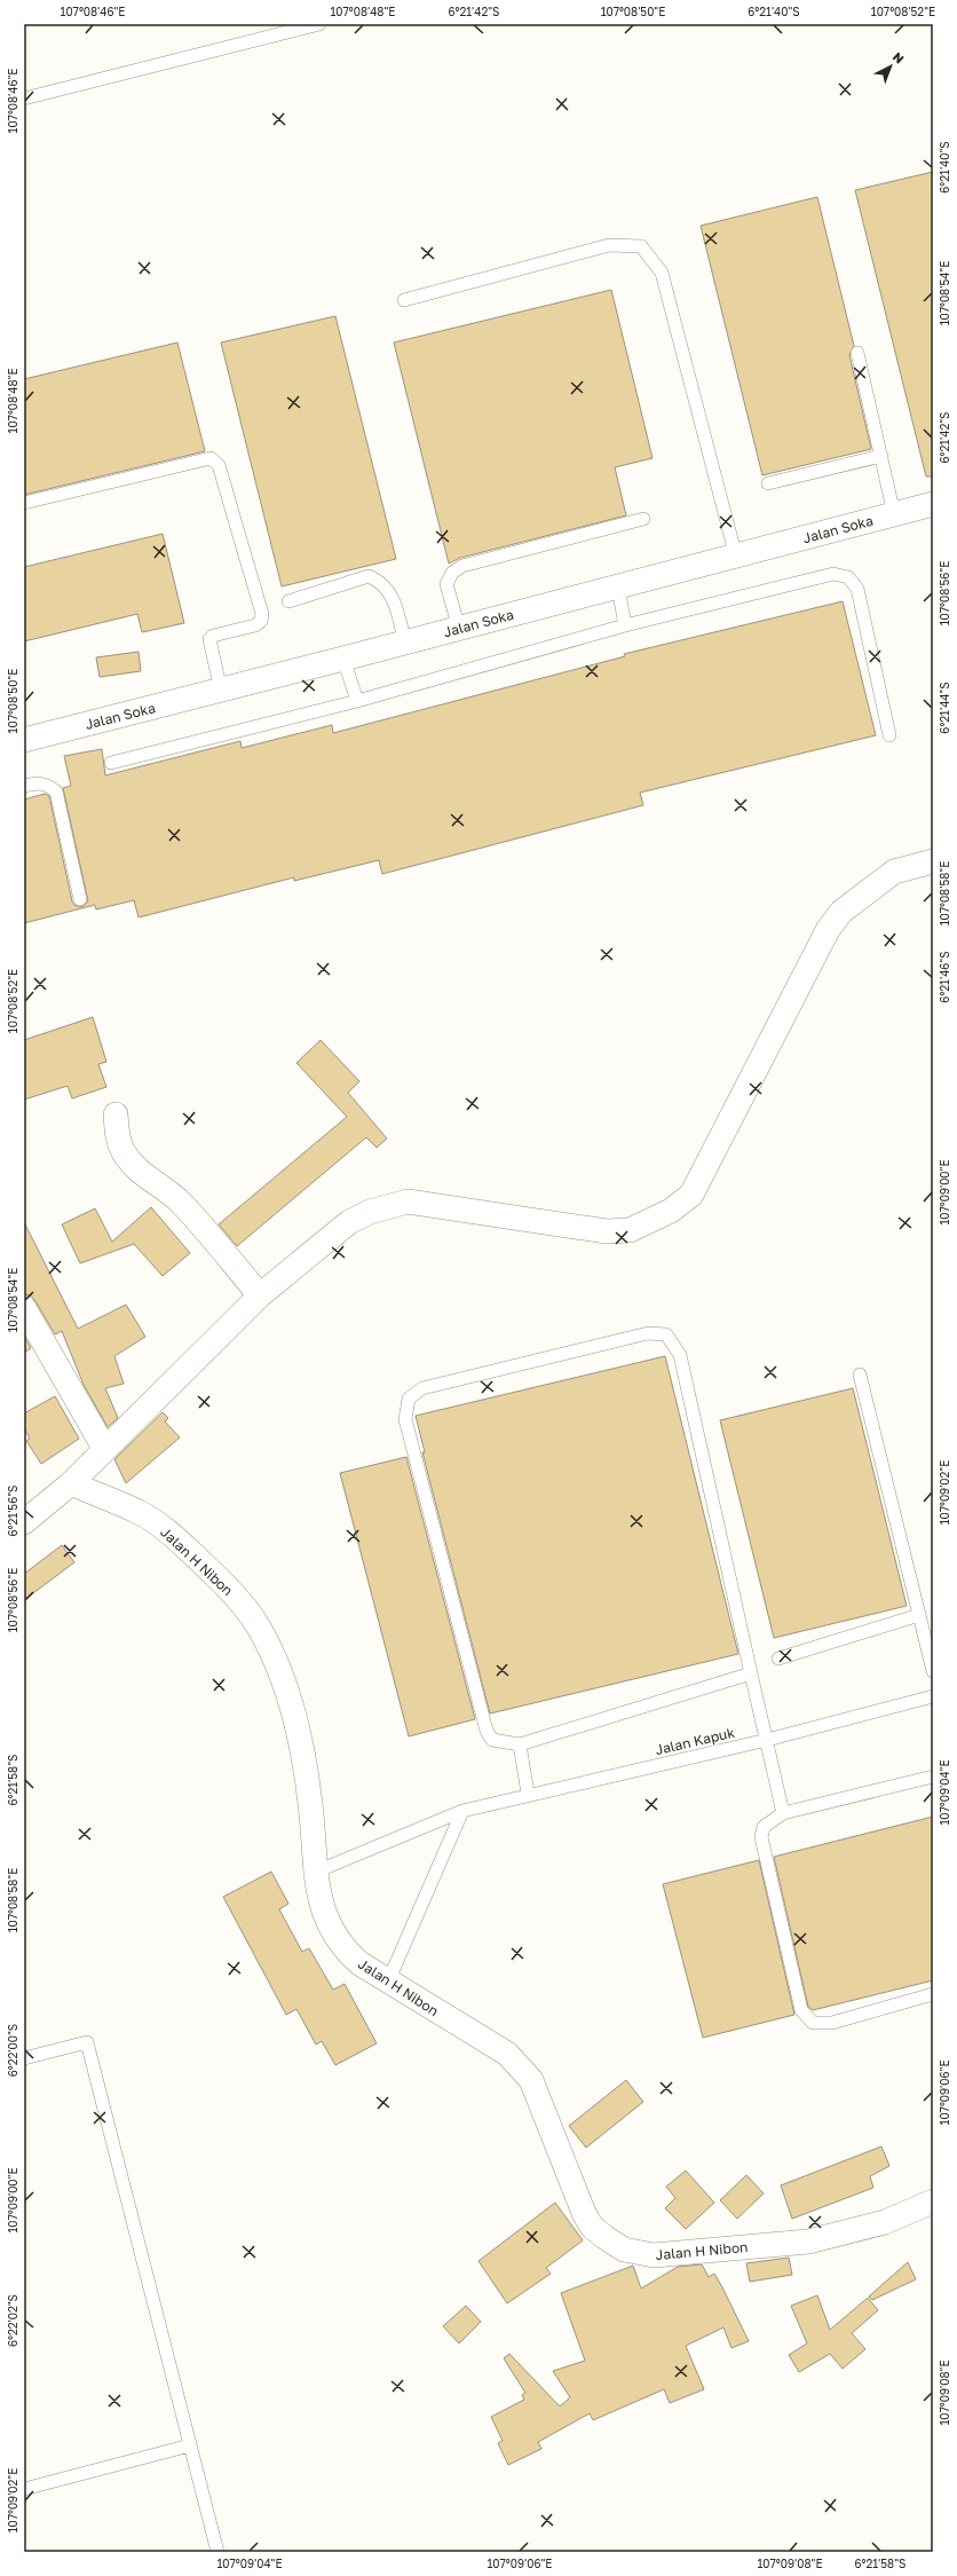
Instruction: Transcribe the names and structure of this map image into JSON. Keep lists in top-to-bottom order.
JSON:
{
  "streets": {
    "street": ["Jalan Soka", "Jalan H Nibon"],
    "lane": ["Jalan Kapuk"]
  },
  "crossings": [
    ["Jalan H Nibon", "Jalan Kapuk"]
  ],
  "north": "top right",
  "coordinates": [
    "107°08'46\"E",
    "107°08'48\"E",
    "6°21'42\"S",
    "107°08'50\"E",
    "6°21'40\"S",
    "107°08'52\"E",
    "107°08'54\"E",
    "107°08'56\"E",
    "6°21'44\"S",
    "107°08'58\"E",
    "6°21'46\"S",
    "107°09'00\"E",
    "107°09'02\"E",
    "6°21'56\"S",
    "6°21'58\"S",
    "107°09'04\"E",
    "6°22'00\"S",
    "107°09'06\"E",
    "6°22'02\"S",
    "107°09'08\"E"
  ]
}
